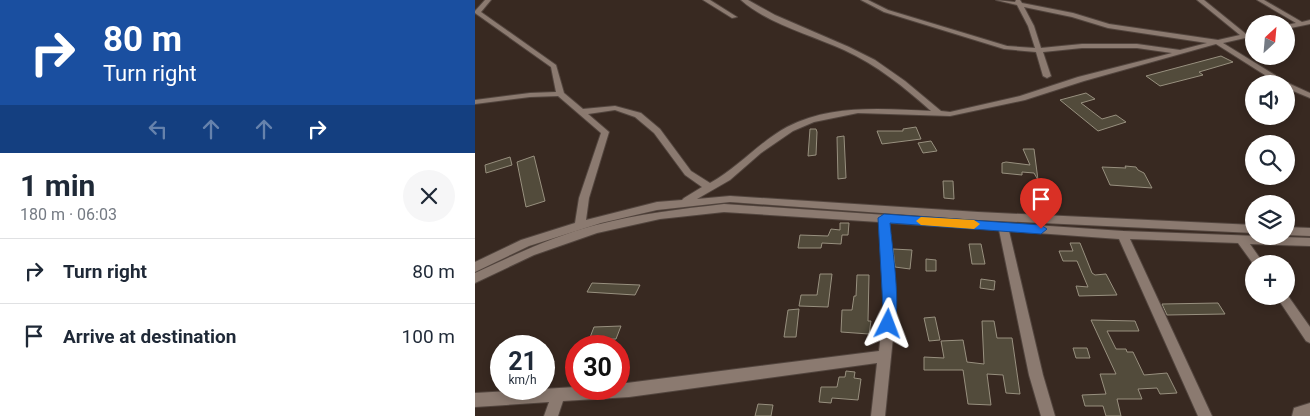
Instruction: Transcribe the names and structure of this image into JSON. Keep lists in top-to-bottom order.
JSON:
{
  "north": "top right",
  "page": {
    "turn": ["80 m", "Turn right"],
    "map_buttons": "+",
    "heading": ["1 min", "180 m · 06:03"],
    "list": [
      {
        "name": "Turn right",
        "value": "80 m"
      },
      {
        "name": "Arrive at destination",
        "value": "100 m"
      }
    ],
    "speed": "21 km/h",
    "limit": "30"
  }
}
